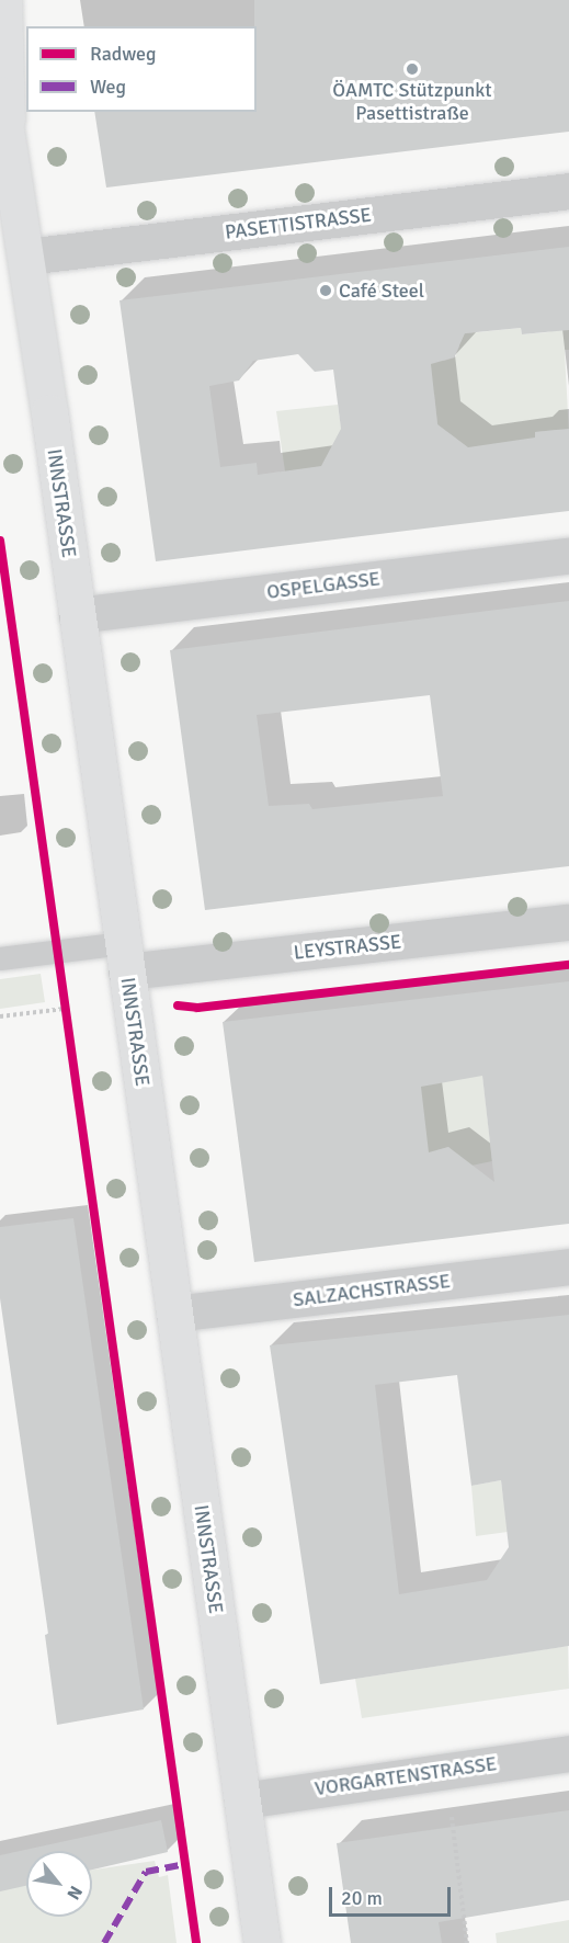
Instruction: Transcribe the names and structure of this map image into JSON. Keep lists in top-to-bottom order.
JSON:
{
  "streets": {
    "main road": ["INNSTRASSE"],
    "street": [
      "PASETTISTRASSE",
      "OSPELGASSE",
      "LEYSTRASSE",
      "SALZACHSTRASSE",
      "VORGARTENSTRASSE"
    ]
  },
  "crossings": [
    ["PASETTISTRASSE", "INNSTRASSE"],
    ["INNSTRASSE", "OSPELGASSE"],
    ["INNSTRASSE", "LEYSTRASSE"],
    ["INNSTRASSE", "SALZACHSTRASSE"],
    ["INNSTRASSE", "VORGARTENSTRASSE"]
  ],
  "places": ["ÖAMTC Stützpunkt Pasettistraße", "Café Steel"],
  "legend": ["Radweg", "Weg"],
  "scale_bar": "20 m",
  "north": "bottom right"
}
